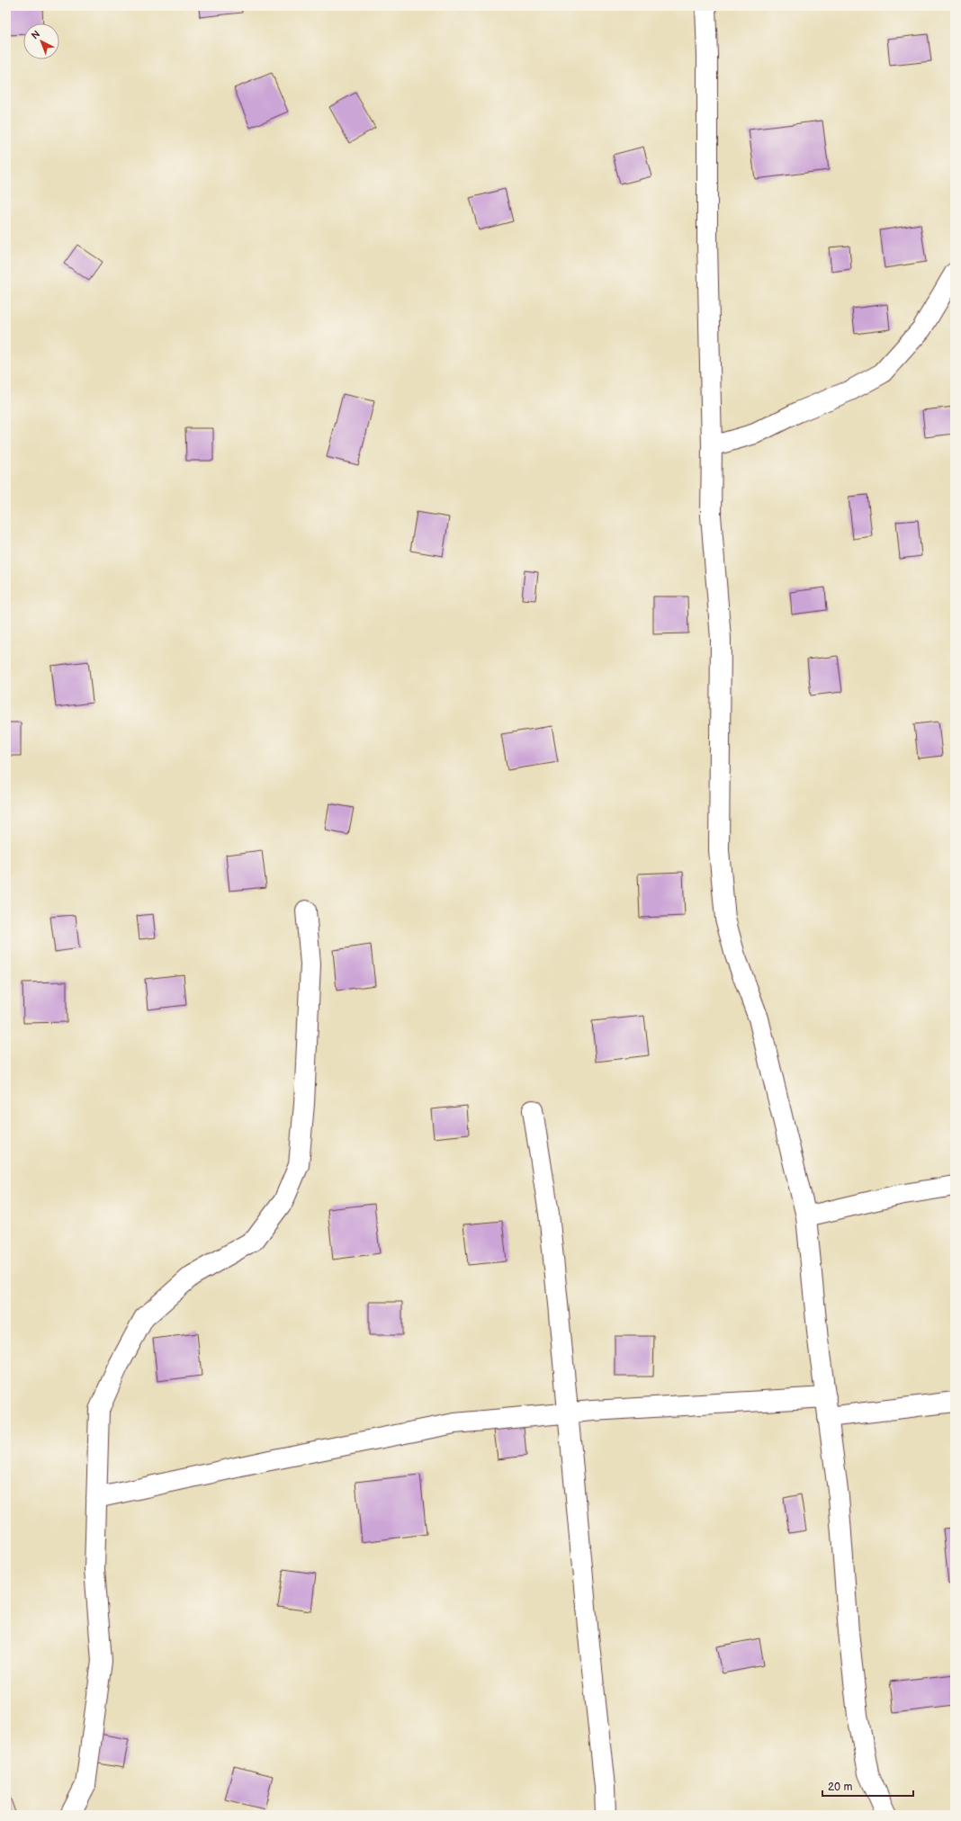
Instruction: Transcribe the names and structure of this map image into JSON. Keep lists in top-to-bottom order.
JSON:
{
  "scale_bar": "20 m",
  "north": "top left"
}
